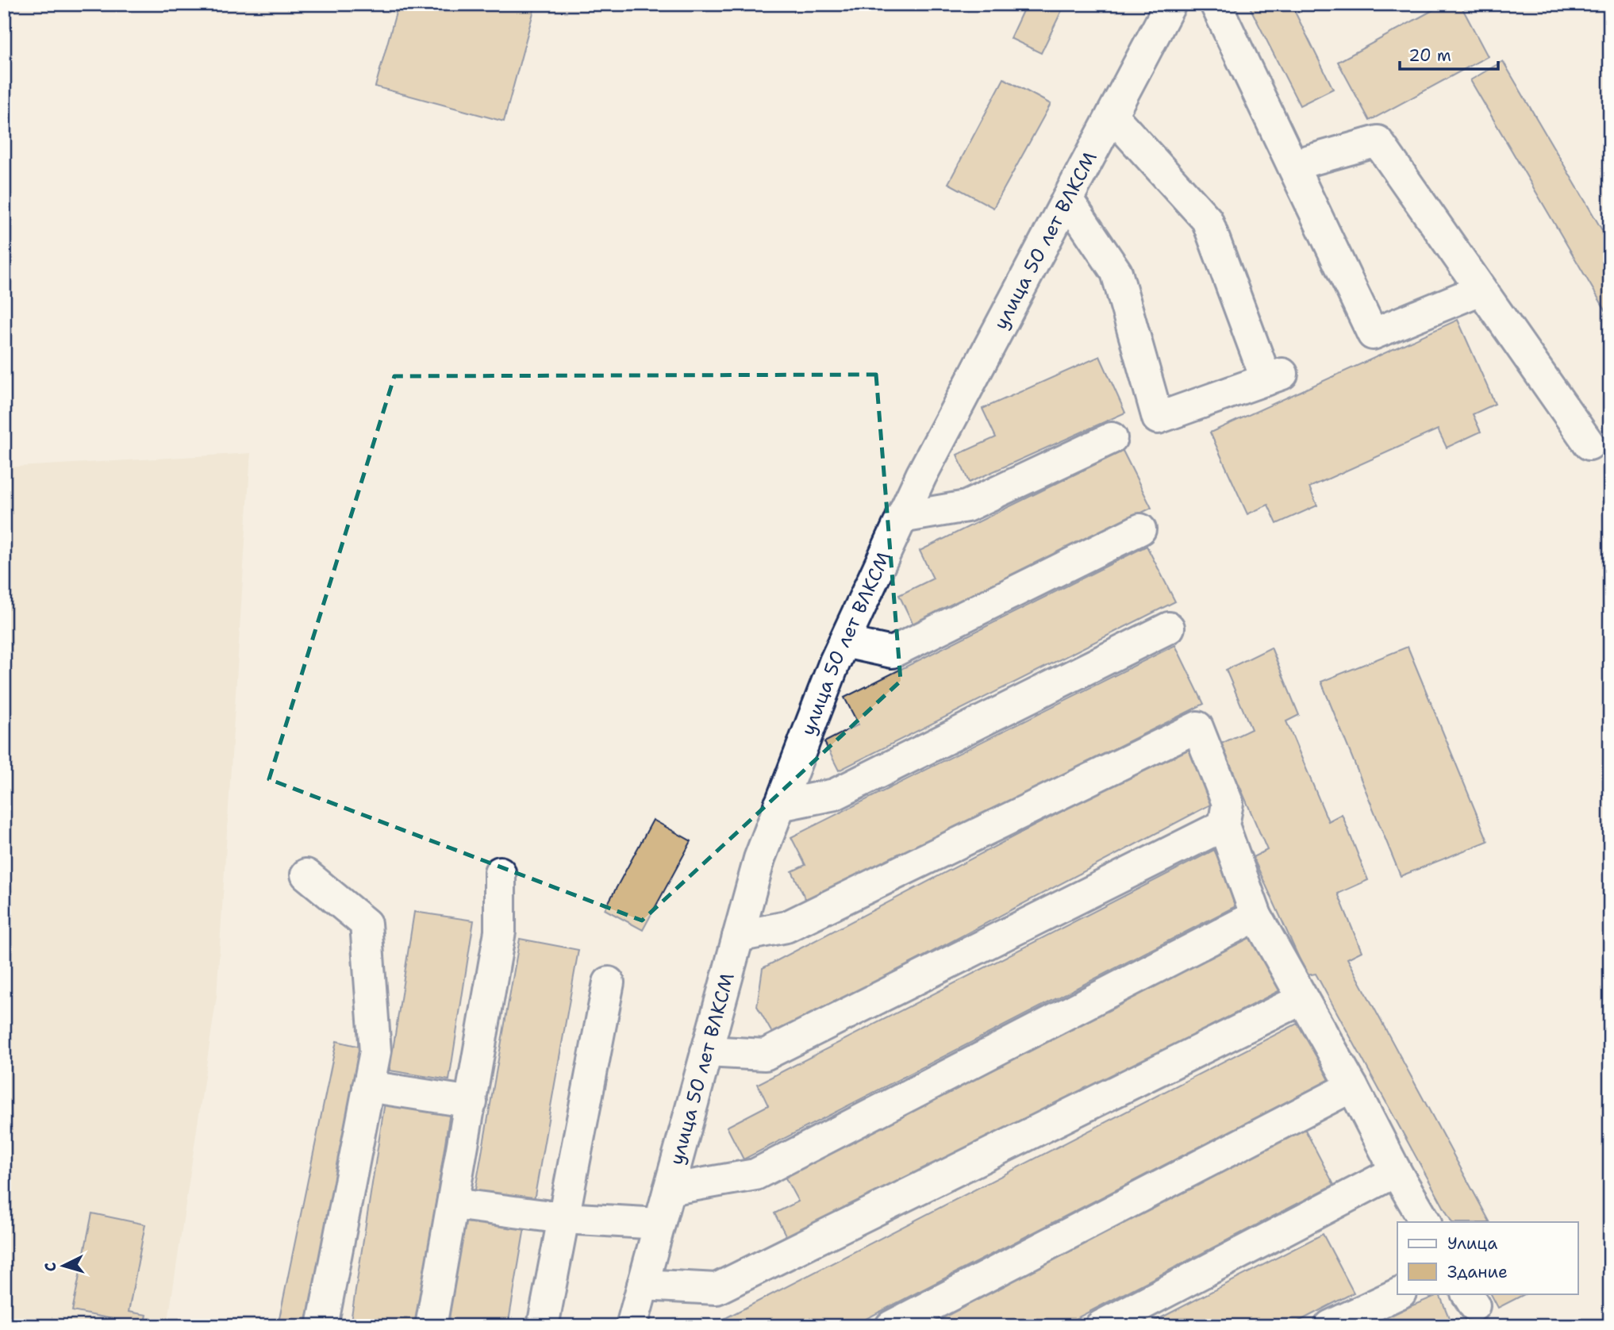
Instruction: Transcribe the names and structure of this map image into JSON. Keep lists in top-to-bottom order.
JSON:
{
  "streets": {
    "street": ["улица 50 лет ВЛКСМ"]
  },
  "legend": ["Улица", "Здание"],
  "scale_bar": "20 m",
  "north": "left"
}
